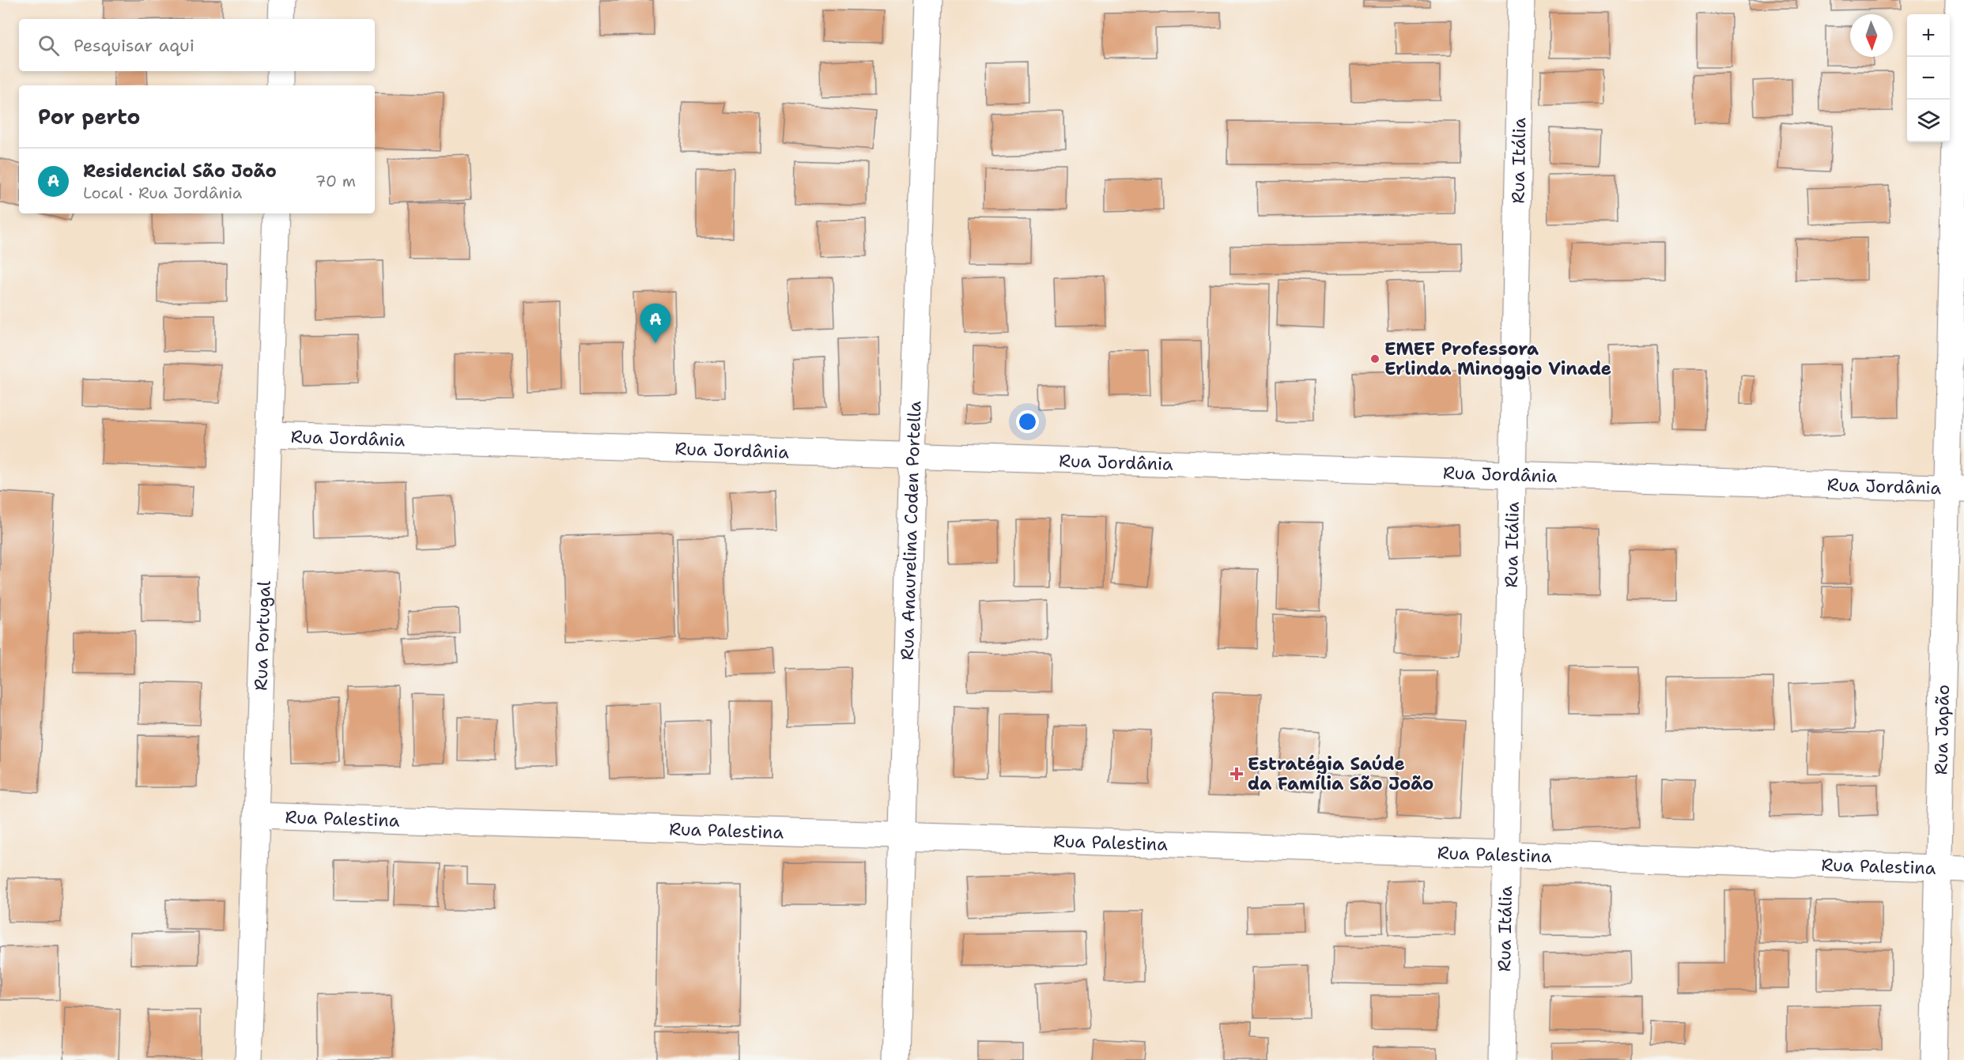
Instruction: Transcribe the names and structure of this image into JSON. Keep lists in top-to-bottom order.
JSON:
{
  "streets": {
    "street": [
      "Rua Itália",
      "Rua Jordânia",
      "Rua Anaurelina Coden Portella",
      "Rua Portugal",
      "Rua Japão",
      "Rua Palestina"
    ]
  },
  "crossings": [
    ["Rua Itália", "Rua Jordânia"],
    ["Rua Itália", "Rua Palestina"],
    ["Rua Jordânia", "Rua Anaurelina Coden Portella"],
    ["Rua Jordânia", "Rua Portugal"],
    ["Rua Jordânia", "Rua Japão"],
    ["Rua Anaurelina Coden Portella", "Rua Palestina"],
    ["Rua Portugal", "Rua Palestina"],
    ["Rua Japão", "Rua Palestina"]
  ],
  "places": {
    "other": ["EMEF Professora Erlinda Minoggio Vinade"],
    "health": ["Estratégia Saúde da Família São João"]
  },
  "north": "bottom",
  "page": {
    "map_buttons": ["+", "−"],
    "search": "Pesquisar aqui",
    "heading": "Por perto",
    "list": [
      {
        "mark": "A",
        "name": "Residencial São João",
        "note": "Local · Rua Jordânia",
        "value": "70 m"
      }
    ],
    "pins": "A"
  }
}
